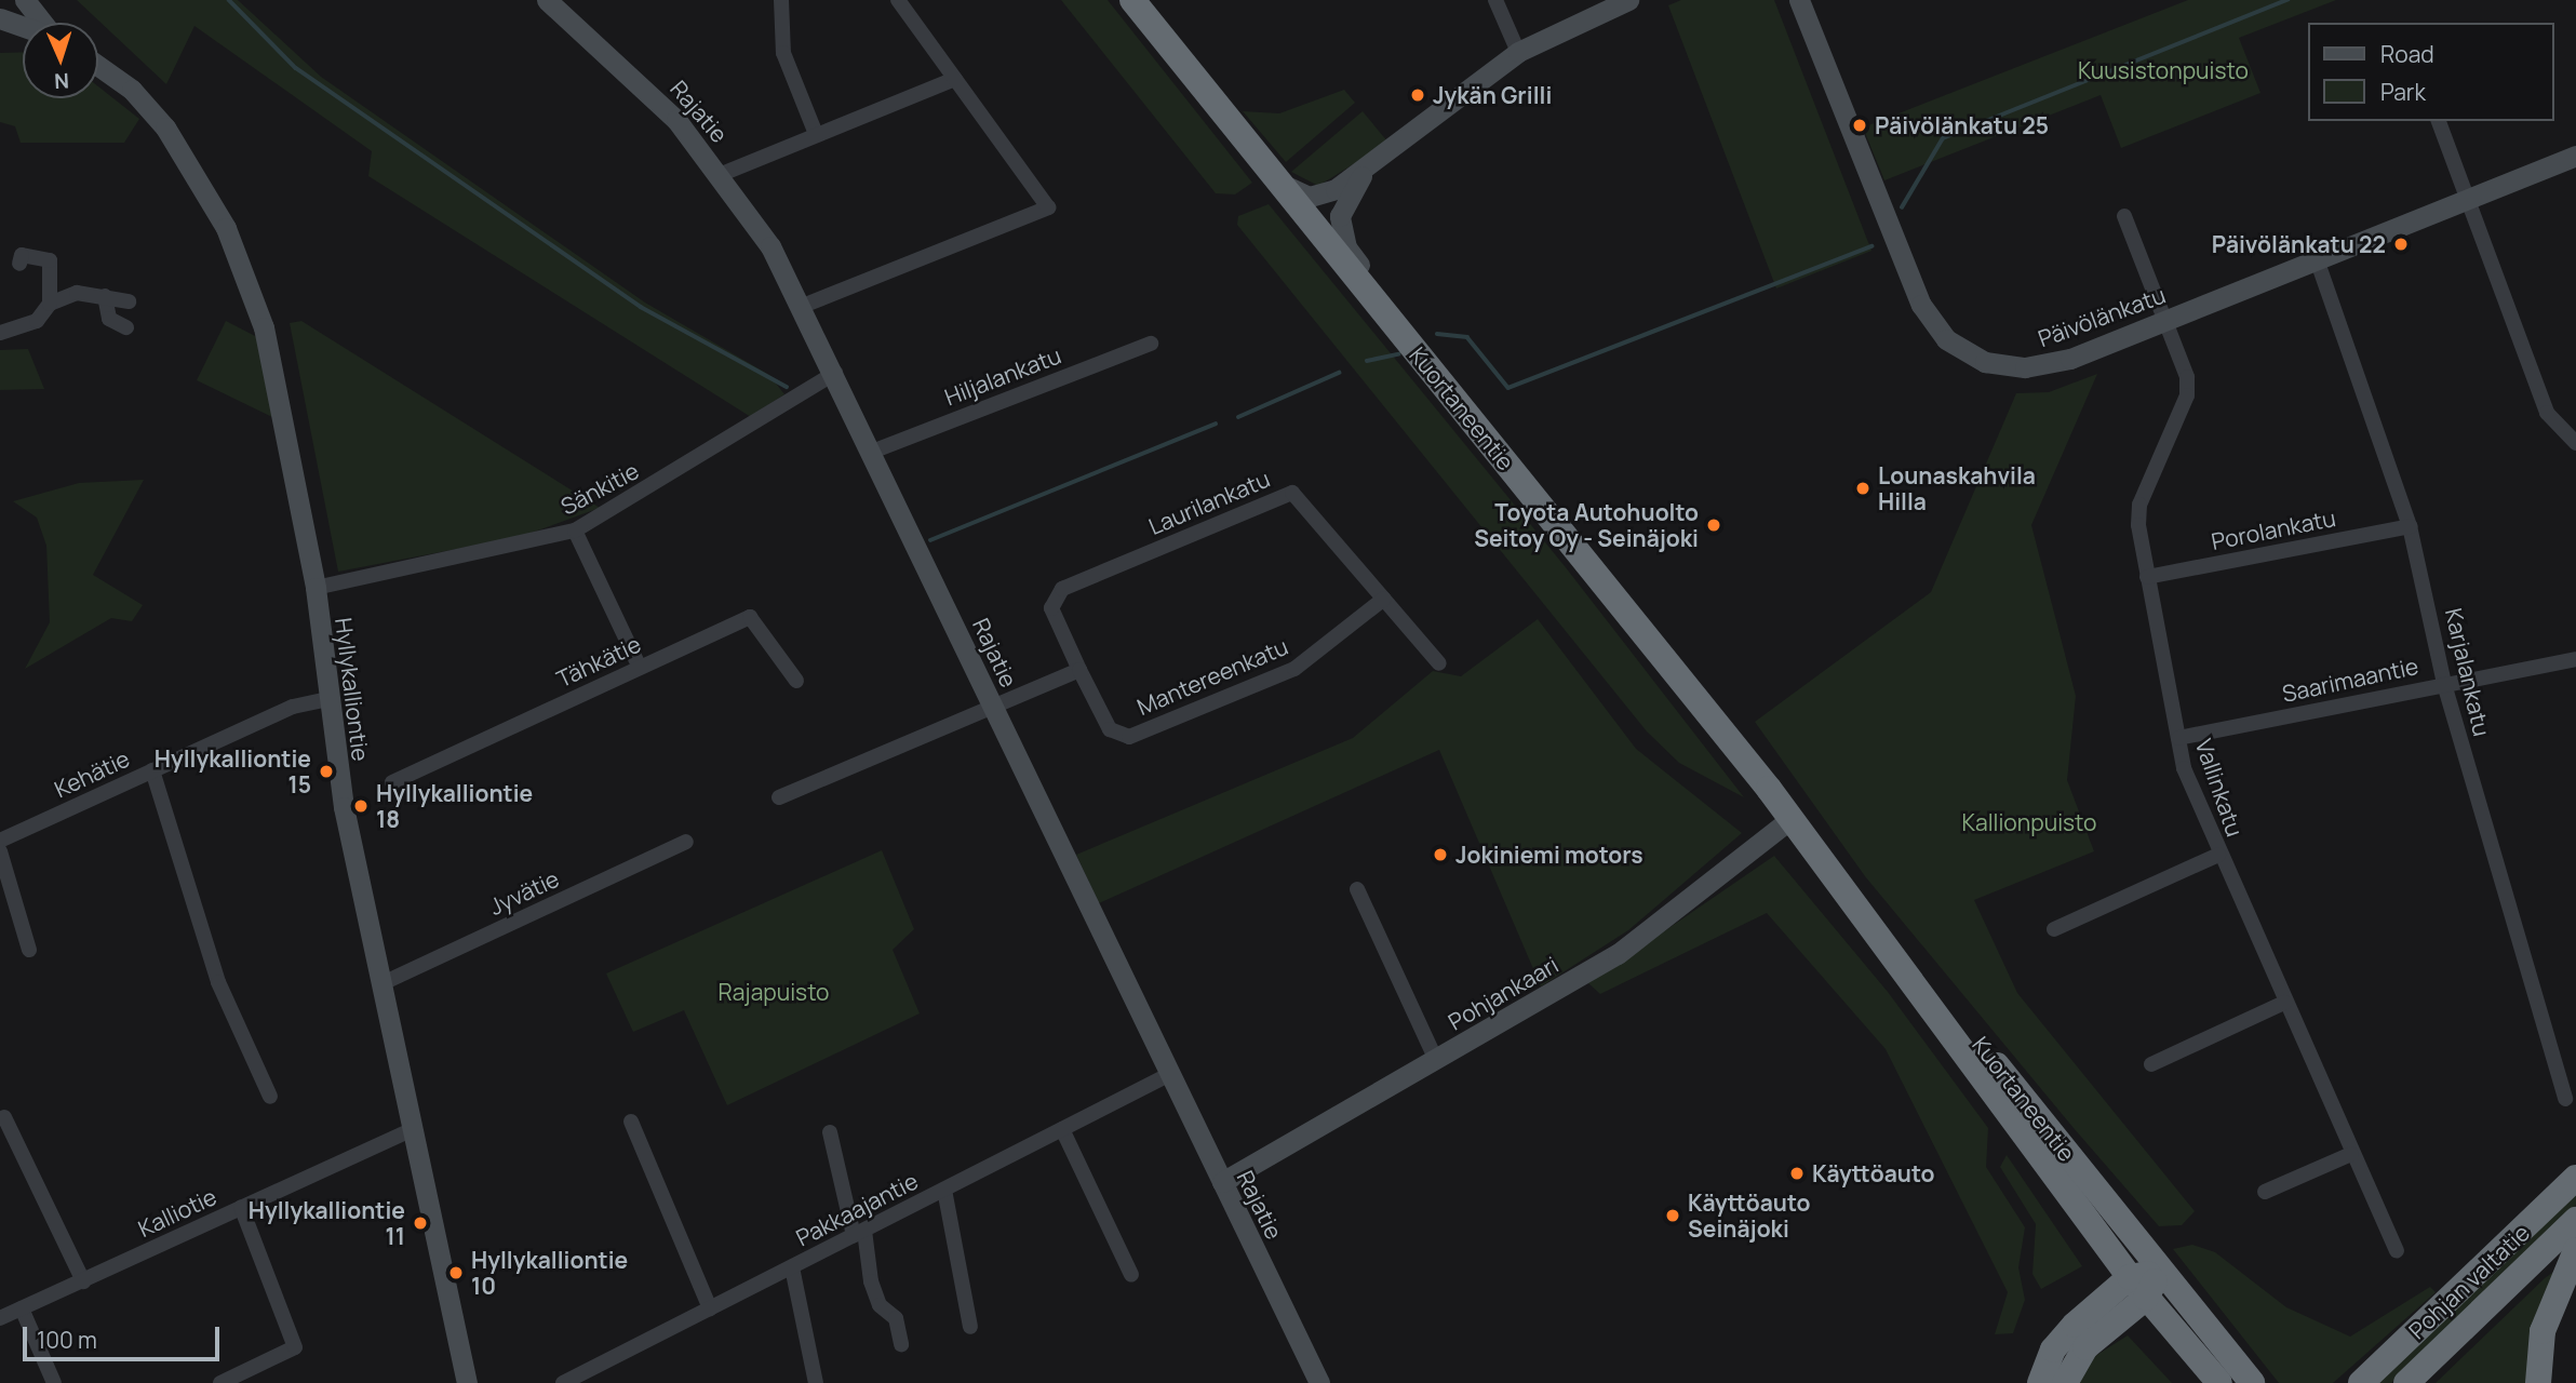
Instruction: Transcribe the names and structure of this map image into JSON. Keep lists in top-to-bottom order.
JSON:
{
  "streets": {
    "highway": ["Kuortaneentie", "Pohjan valtatie"],
    "street": [
      "Rajatie",
      "Päivölänkatu",
      "Hiljalankatu",
      "Sänkitie",
      "Laurilankatu",
      "Porolankatu",
      "Tähkätie",
      "Karjalankatu",
      "Mantereenkatu",
      "Saarimaantie",
      "Hyllykalliontie",
      "Kehätie",
      "Vallinkatu",
      "Jyvätie",
      "Pohjankaari",
      "Pakkaajantie",
      "Kalliotie"
    ]
  },
  "crossings": [
    ["Rajatie", "Hiljalankatu"],
    ["Rajatie", "Sänkitie"],
    ["Rajatie", "Pohjankaari"],
    ["Rajatie", "Pakkaajantie"],
    ["Päivölänkatu", "Karjalankatu"],
    ["Päivölänkatu", "Vallinkatu"],
    ["Kuortaneentie", "Pohjankaari"],
    ["Sänkitie", "Hyllykalliontie"],
    ["Laurilankatu", "Mantereenkatu"],
    ["Porolankatu", "Karjalankatu"],
    ["Porolankatu", "Vallinkatu"],
    ["Karjalankatu", "Saarimaantie"],
    ["Saarimaantie", "Vallinkatu"],
    ["Hyllykalliontie", "Kehätie"],
    ["Hyllykalliontie", "Jyvätie"],
    ["Hyllykalliontie", "Kalliotie"]
  ],
  "parks": ["Kuusistonpuisto", "Kallionpuisto", "Rajapuisto"],
  "places": [
    "Jykän Grilli",
    "Päivölänkatu 25",
    "Päivölänkatu 22",
    "Lounaskahvila Hilla",
    "Toyota Autohuolto Seitoy Oy - Seinäjoki",
    "Hyllykalliontie 15",
    "Hyllykalliontie 18",
    "Jokiniemi motors",
    "Käyttöauto",
    "Käyttöauto Seinäjoki",
    "Hyllykalliontie 11",
    "Hyllykalliontie 10"
  ],
  "legend": ["Road", "Park"],
  "scale_bar": "100 m",
  "north": "bottom"
}
